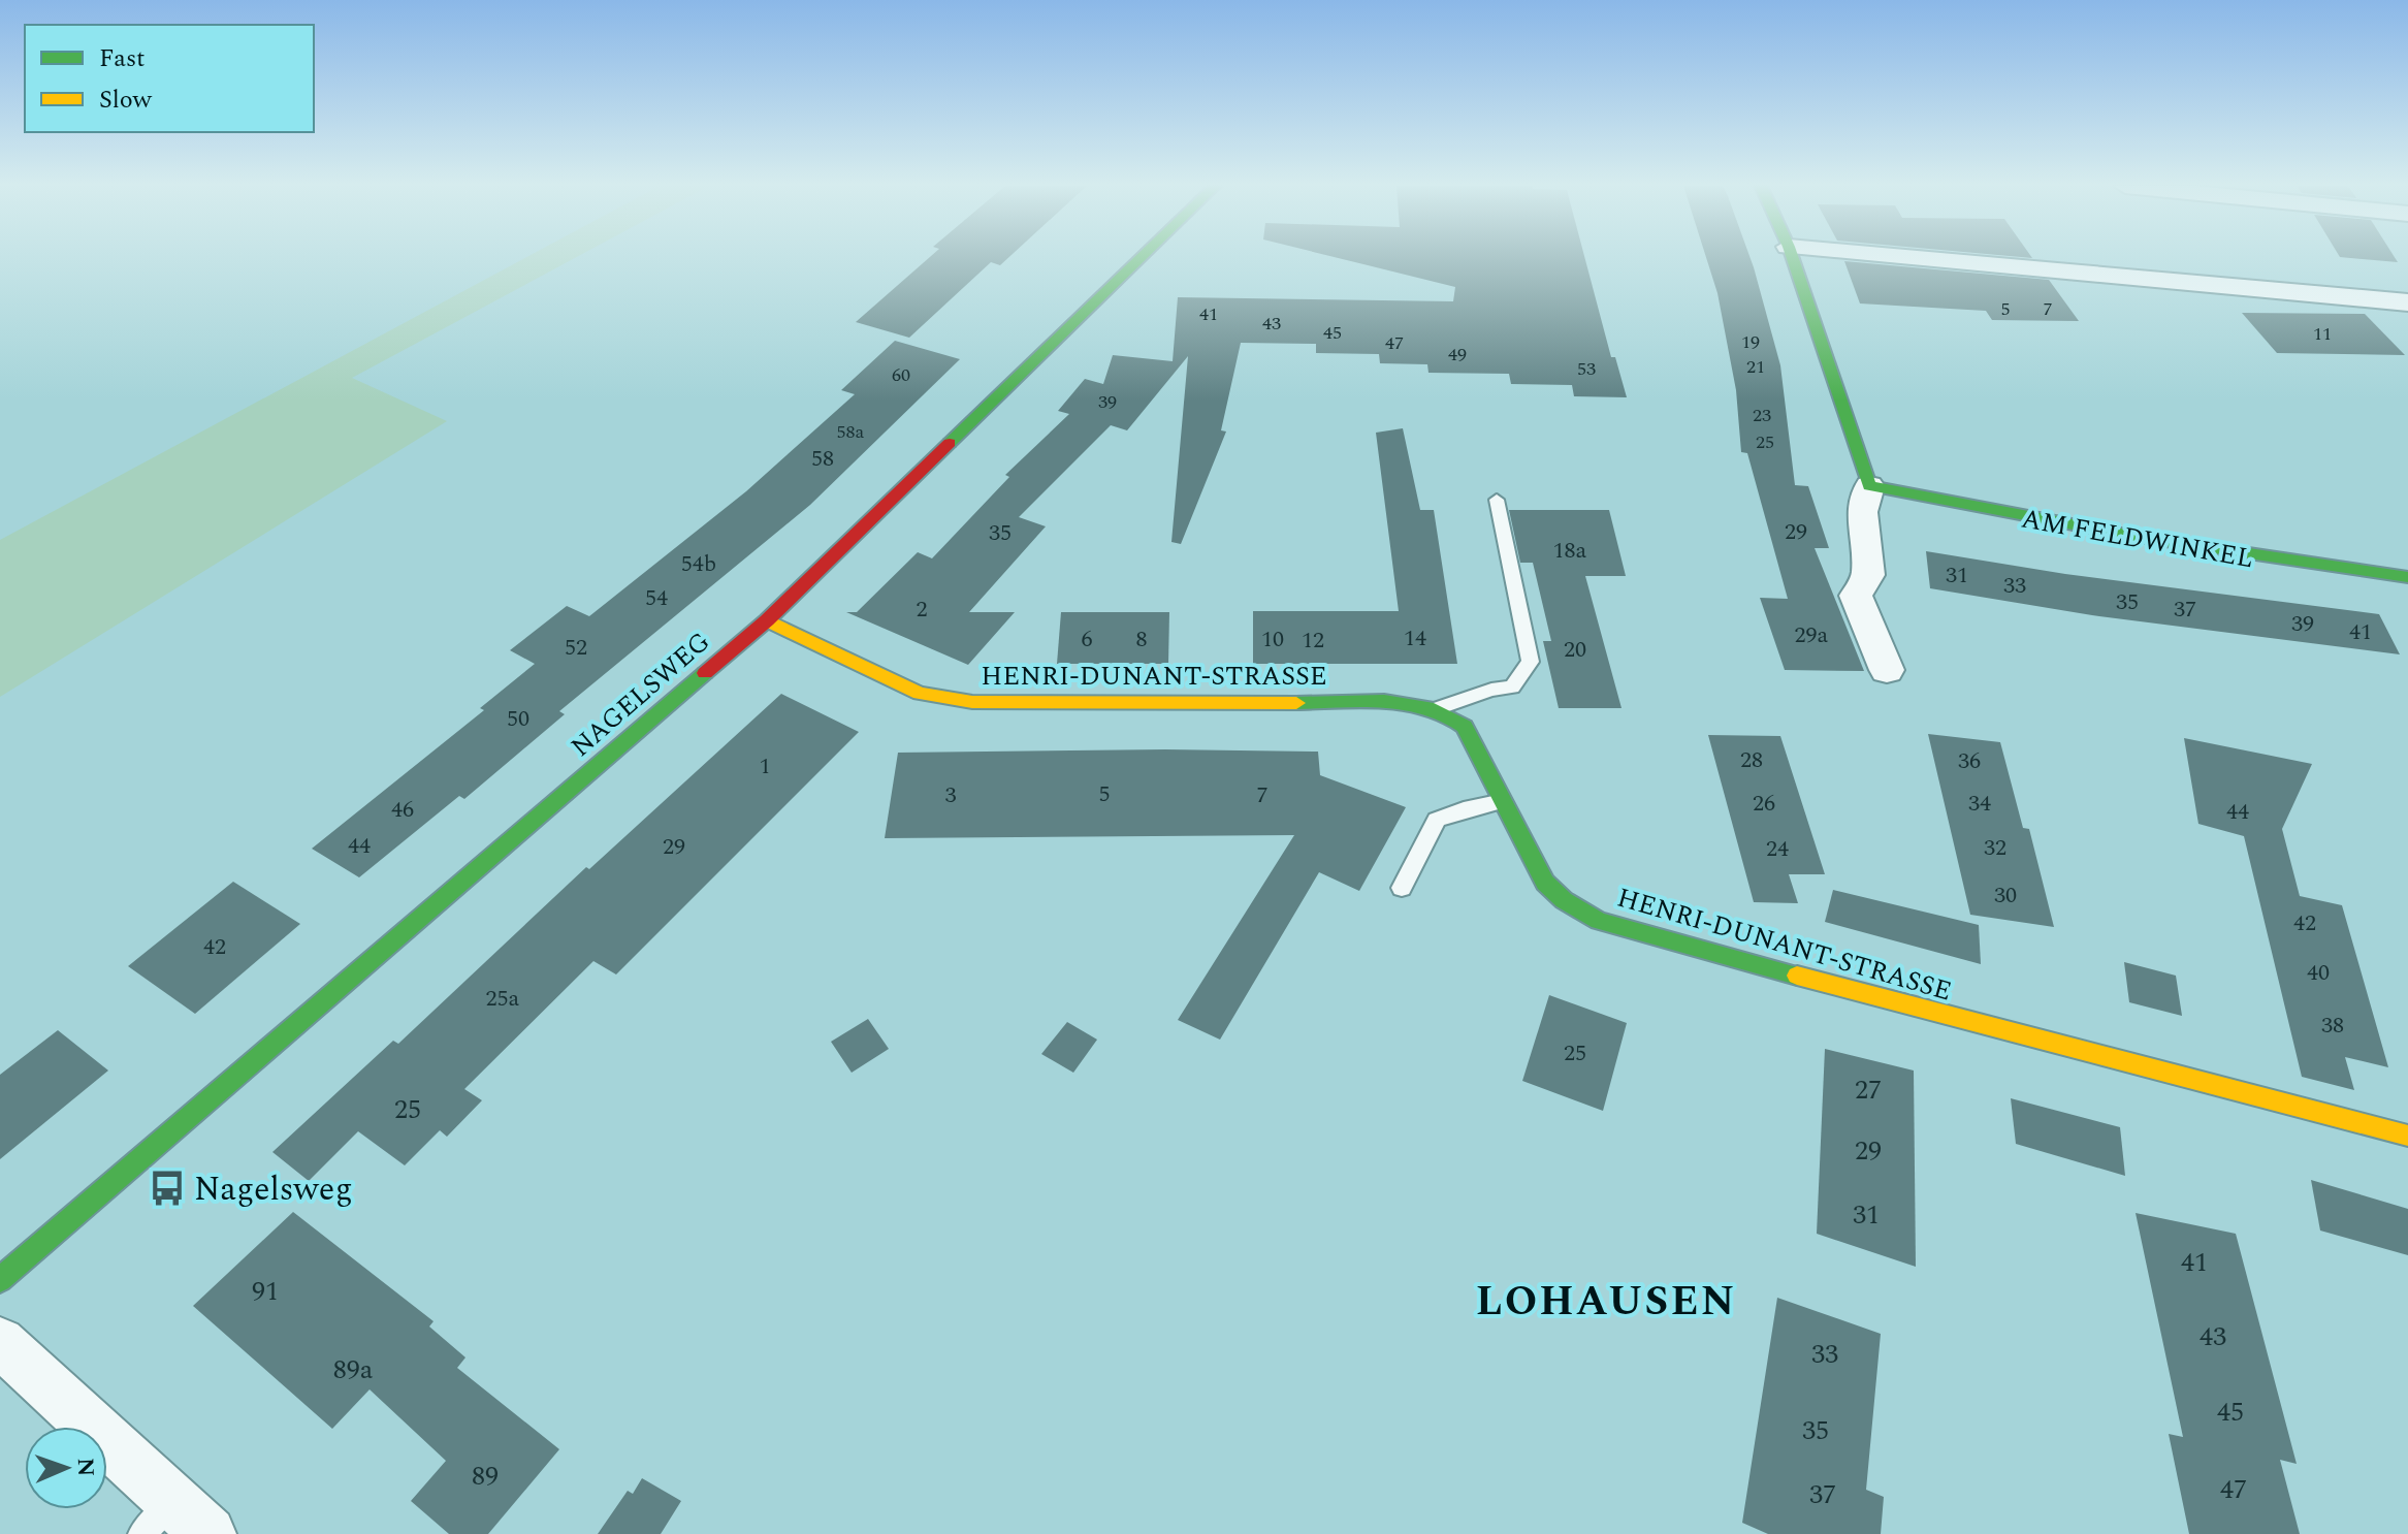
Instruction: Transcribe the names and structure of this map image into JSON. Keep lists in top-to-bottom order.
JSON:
{
  "streets": {
    "street": ["AM FELDWINKEL", "HENRI-DUNANT-STRASSE", "NAGELSWEG"]
  },
  "crossings": [
    ["HENRI-DUNANT-STRASSE", "NAGELSWEG"]
  ],
  "districts": ["LOHAUSEN"],
  "places": {
    "bus stop": ["Nagelsweg"]
  },
  "house_numbers": [
    "5",
    "7",
    "41",
    "43",
    "45",
    "11",
    "19",
    "47",
    "49",
    "21",
    "53",
    "60",
    "39",
    "23",
    "58a",
    "25",
    "58",
    "29",
    "35",
    "18a",
    "54b",
    "31",
    "33",
    "54",
    "35",
    "2",
    "37",
    "39",
    "41",
    "29a",
    "14",
    "6",
    "8",
    "10",
    "12",
    "52",
    "20",
    "50",
    "28",
    "36",
    "1",
    "5",
    "3",
    "7",
    "26",
    "34",
    "46",
    "44",
    "44",
    "29",
    "32",
    "24",
    "30",
    "42",
    "42",
    "40",
    "25a",
    "38",
    "25",
    "27",
    "25",
    "29",
    "31",
    "41",
    "91",
    "43",
    "33",
    "89a",
    "45",
    "35",
    "89",
    "47",
    "37"
  ],
  "legend": ["Fast", "Slow"],
  "north": "right"
}
